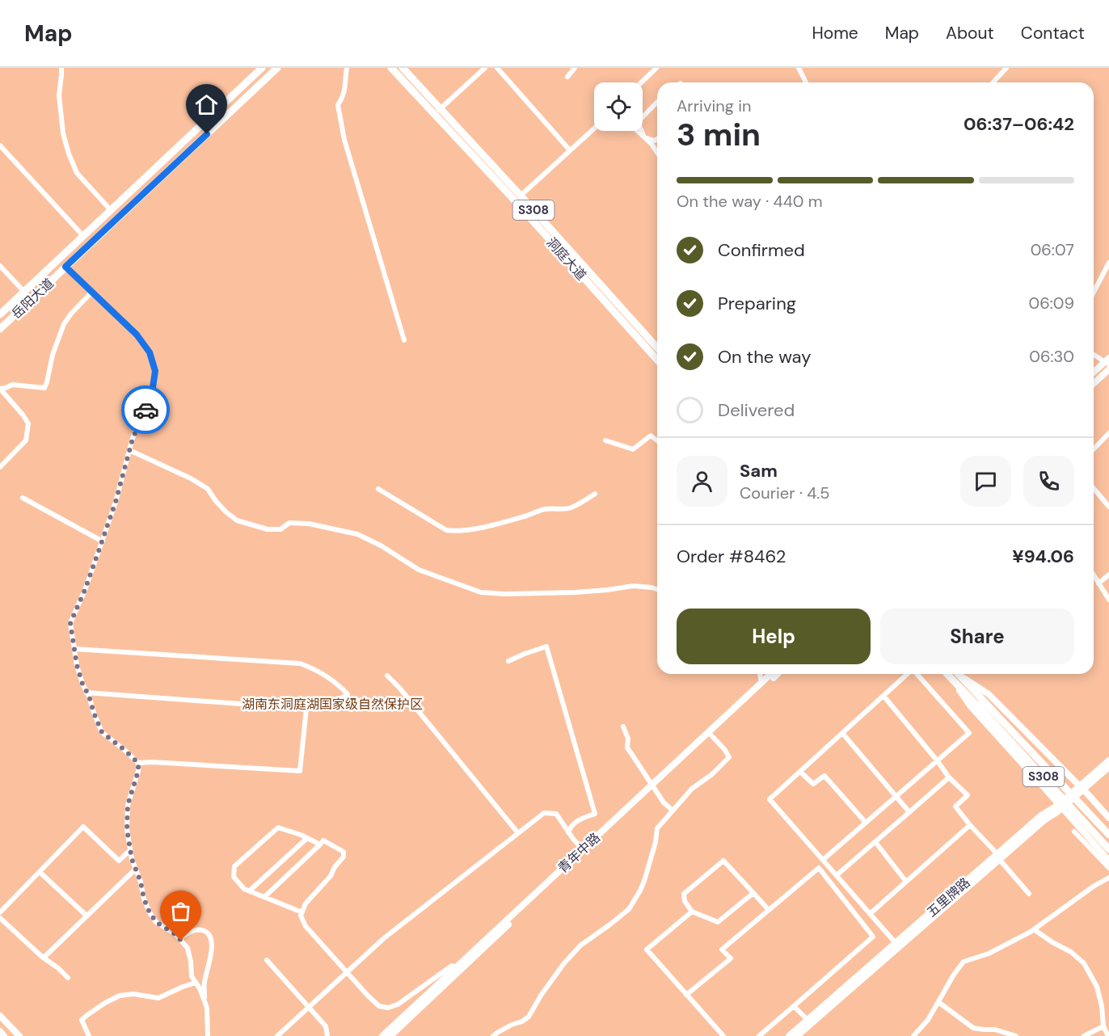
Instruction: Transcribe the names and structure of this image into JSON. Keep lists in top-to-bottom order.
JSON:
{
  "streets": {
    "main road": [
      "S308",
      "洞庭大道",
      "岳阳大道",
      "青年中路",
      "五里牌路"
    ]
  },
  "parks": ["湖南东洞庭湖国家级自然保护区"],
  "page": {
    "header": "Map",
    "nav": [
      "Home",
      "Map",
      "About",
      "Contact"
    ],
    "heading": ["3 min", "Arriving in", "06:37–06:42"],
    "panel": [
      "Sam",
      "Courier · 4.5",
      "Order #8462",
      "¥94.06"
    ],
    "bar": "On the way · 440 m",
    "list": [
      ["Confirmed", "06:07"],
      ["Preparing", "06:09"],
      ["On the way", "06:30"],
      "Delivered"
    ],
    "buttons": ["Help", "Share"]
  }
}
